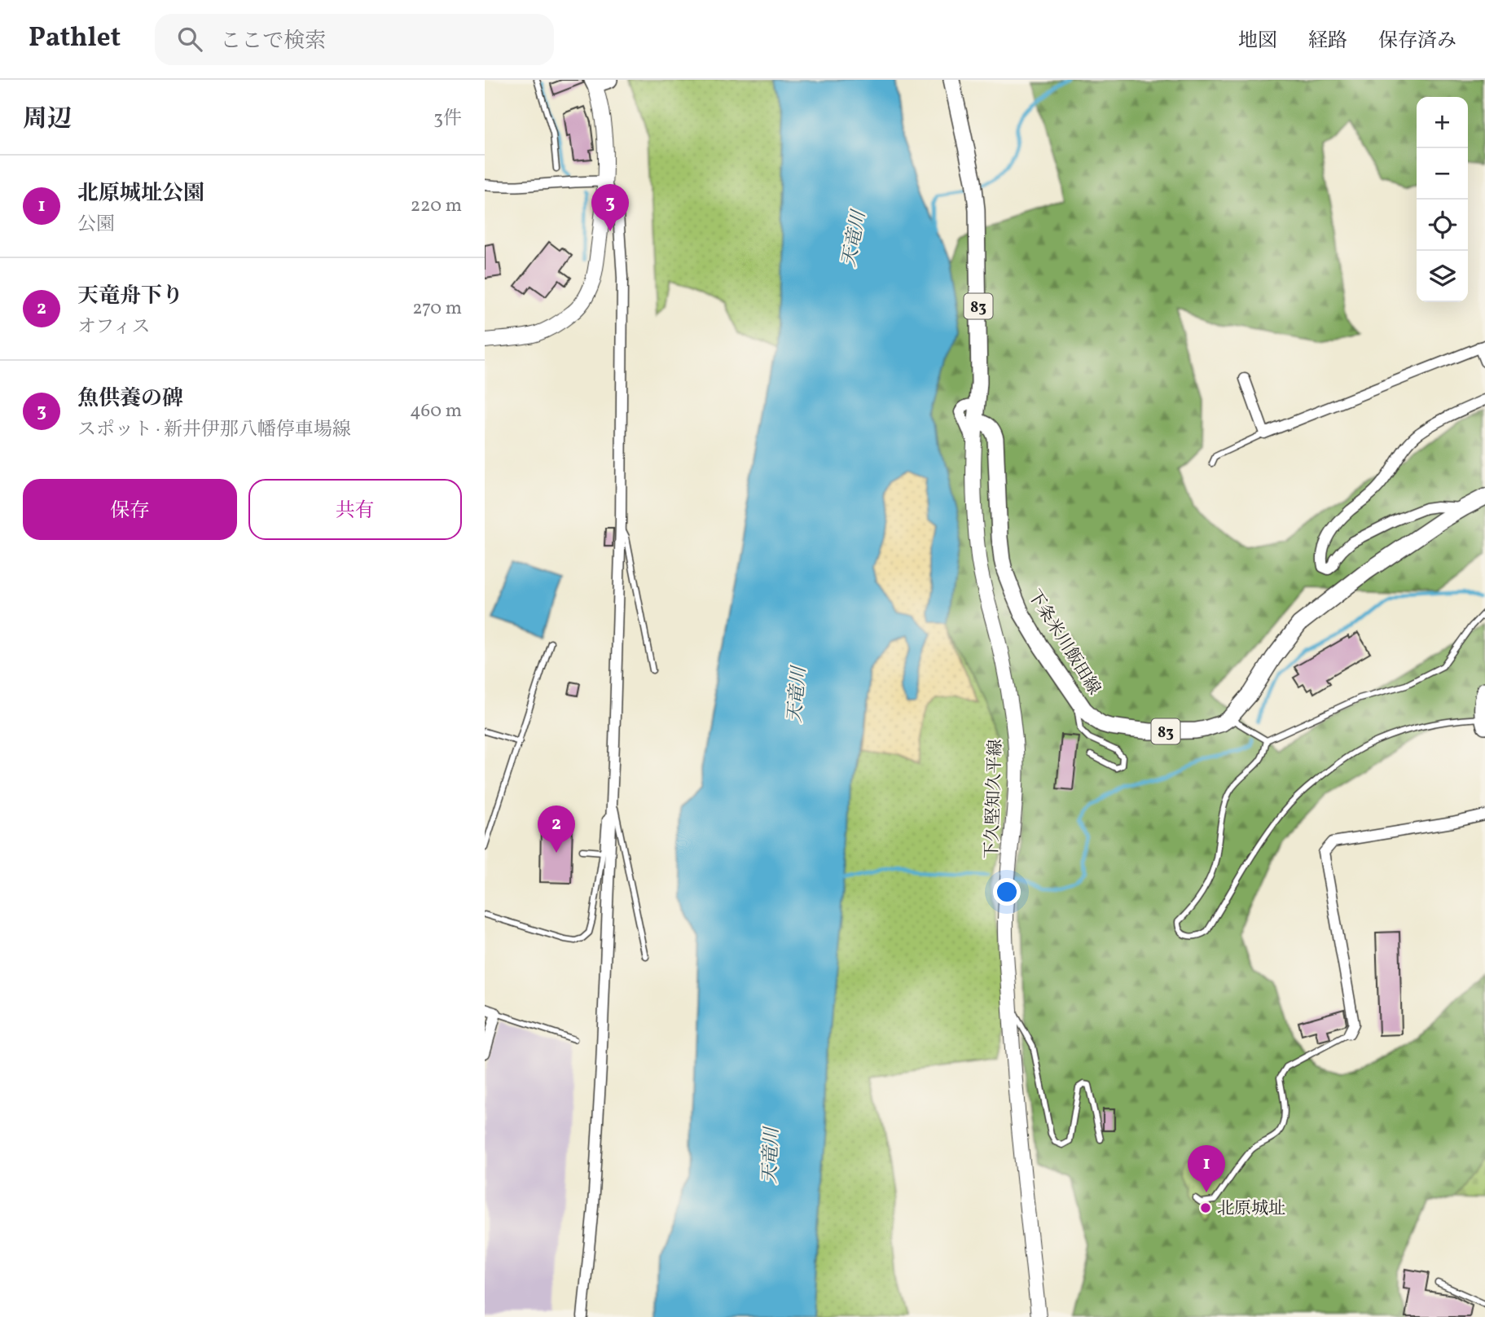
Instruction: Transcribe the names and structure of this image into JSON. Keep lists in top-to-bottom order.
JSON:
{
  "streets": {
    "main road": ["83", "下条米川飯田線", "下久堅知久平線"]
  },
  "crossings": [
    ["83", "下条米川飯田線"],
    ["83", "下久堅知久平線"],
    ["下条米川飯田線", "下久堅知久平線"]
  ],
  "water": ["天竜川"],
  "places": ["北原城址"],
  "page": {
    "header": "Pathlet",
    "search": "ここで検索",
    "nav": ["地図", "経路", "保存済み"],
    "heading": ["周辺", "3件"],
    "map_buttons": ["+", "−"],
    "list": [
      {
        "mark": "1",
        "name": "北原城址公園",
        "note": "公園",
        "value": "220 m"
      },
      {
        "mark": "2",
        "name": "天竜舟下り",
        "note": "オフィス",
        "value": "270 m"
      },
      {
        "mark": "3",
        "name": "魚供養の碑",
        "note": "スポット · 新井伊那八幡停車場線",
        "value": "460 m"
      }
    ],
    "pins": ["3", "2", "1"],
    "buttons": ["保存", "共有"]
  }
}
